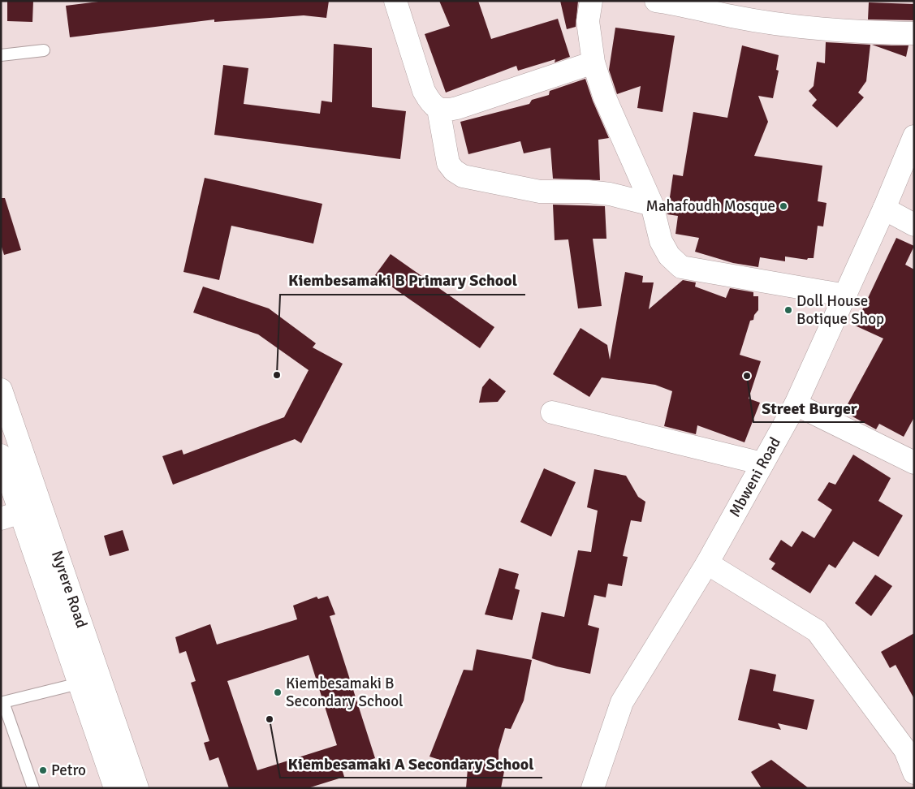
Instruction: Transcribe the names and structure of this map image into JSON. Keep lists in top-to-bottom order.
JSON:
{
  "streets": {
    "street": ["Mbweni Road", "Nyrere Road"]
  },
  "places": [
    "Mahafoudh Mosque",
    "Doll House Botique Shop",
    "Kiembesamaki B Primary School",
    "Street Burger",
    "Kiembesamaki B Secondary School",
    "Kiembesamaki A Secondary School",
    "Petro"
  ]
}
